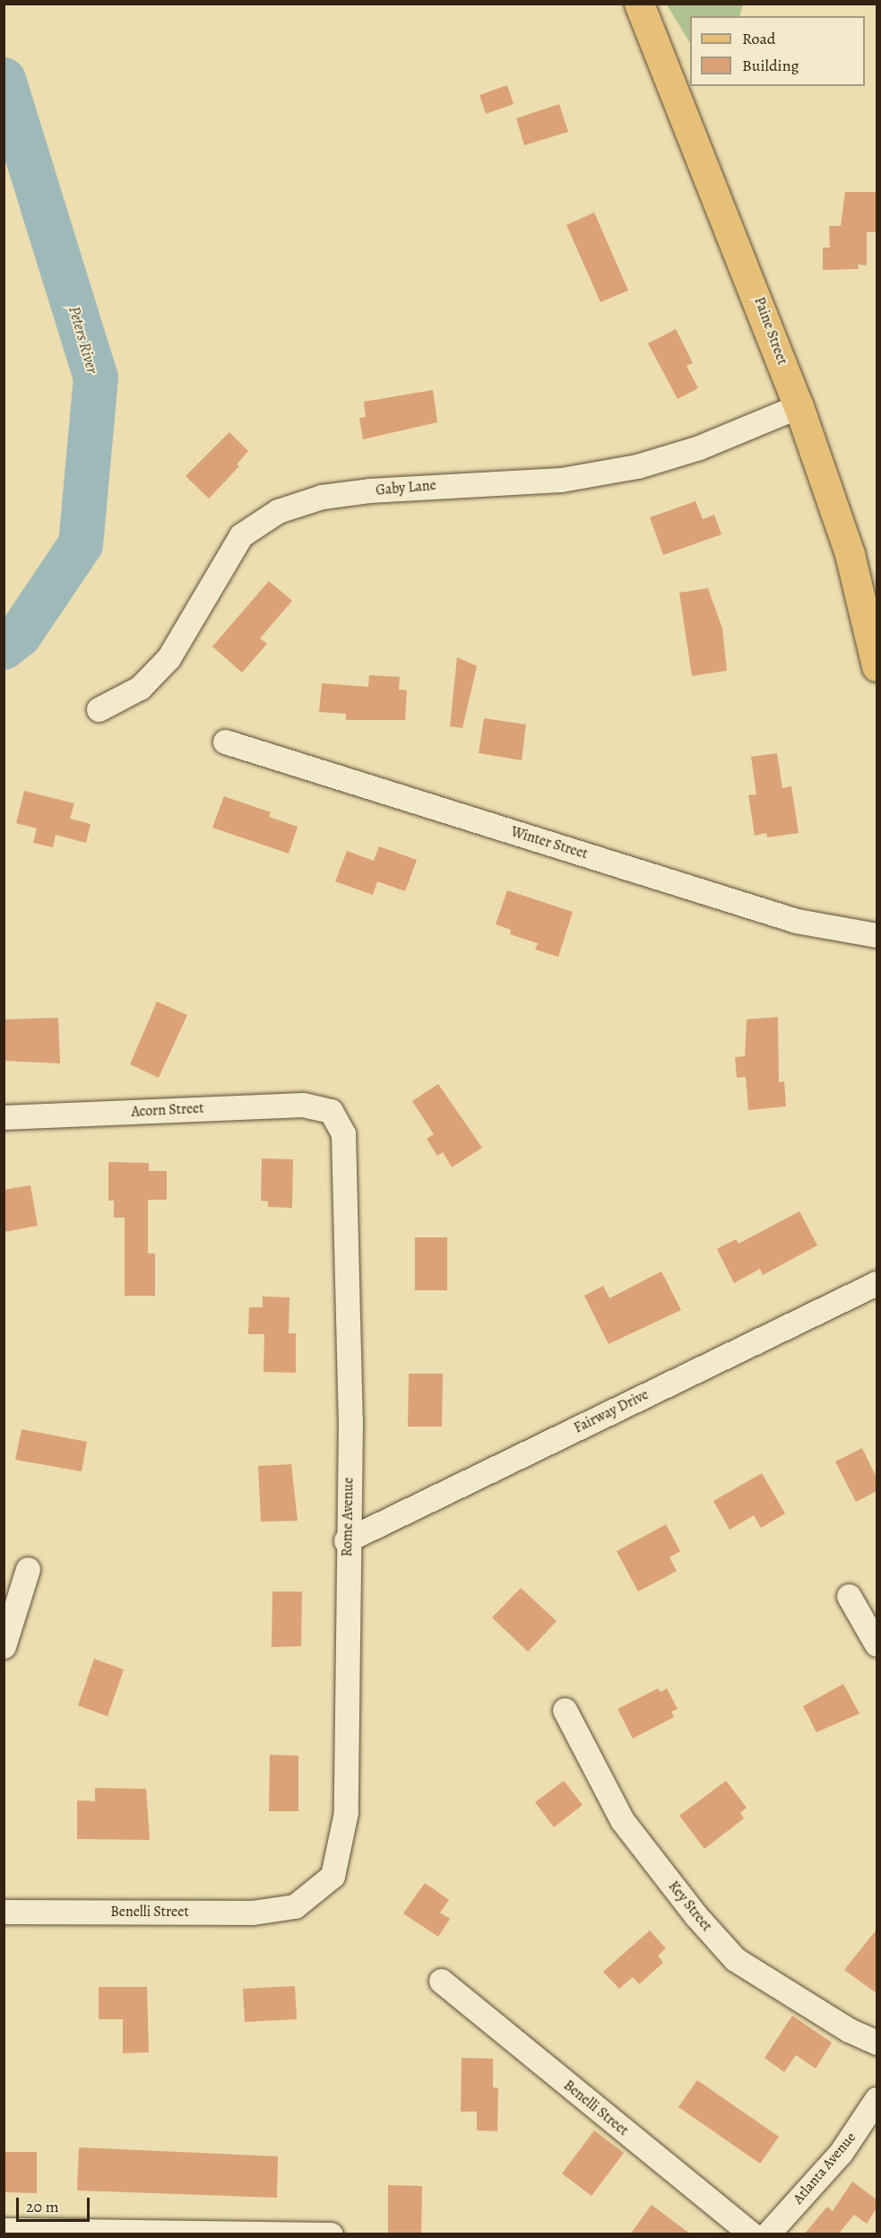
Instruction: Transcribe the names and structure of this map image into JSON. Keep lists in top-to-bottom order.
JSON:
{
  "streets": {
    "main road": ["Paine Street"],
    "street": [
      "Gaby Lane",
      "Winter Street",
      "Acorn Street",
      "Fairway Drive",
      "Rome Avenue",
      "Key Street",
      "Benelli Street",
      "Atlanta Avenue"
    ]
  },
  "crossings": [
    ["Paine Street", "Gaby Lane"],
    ["Acorn Street", "Rome Avenue"],
    ["Fairway Drive", "Rome Avenue"],
    ["Rome Avenue", "Benelli Street"]
  ],
  "water": ["Peters River"],
  "legend": ["Road", "Building"],
  "scale_bar": "20 m"
}
